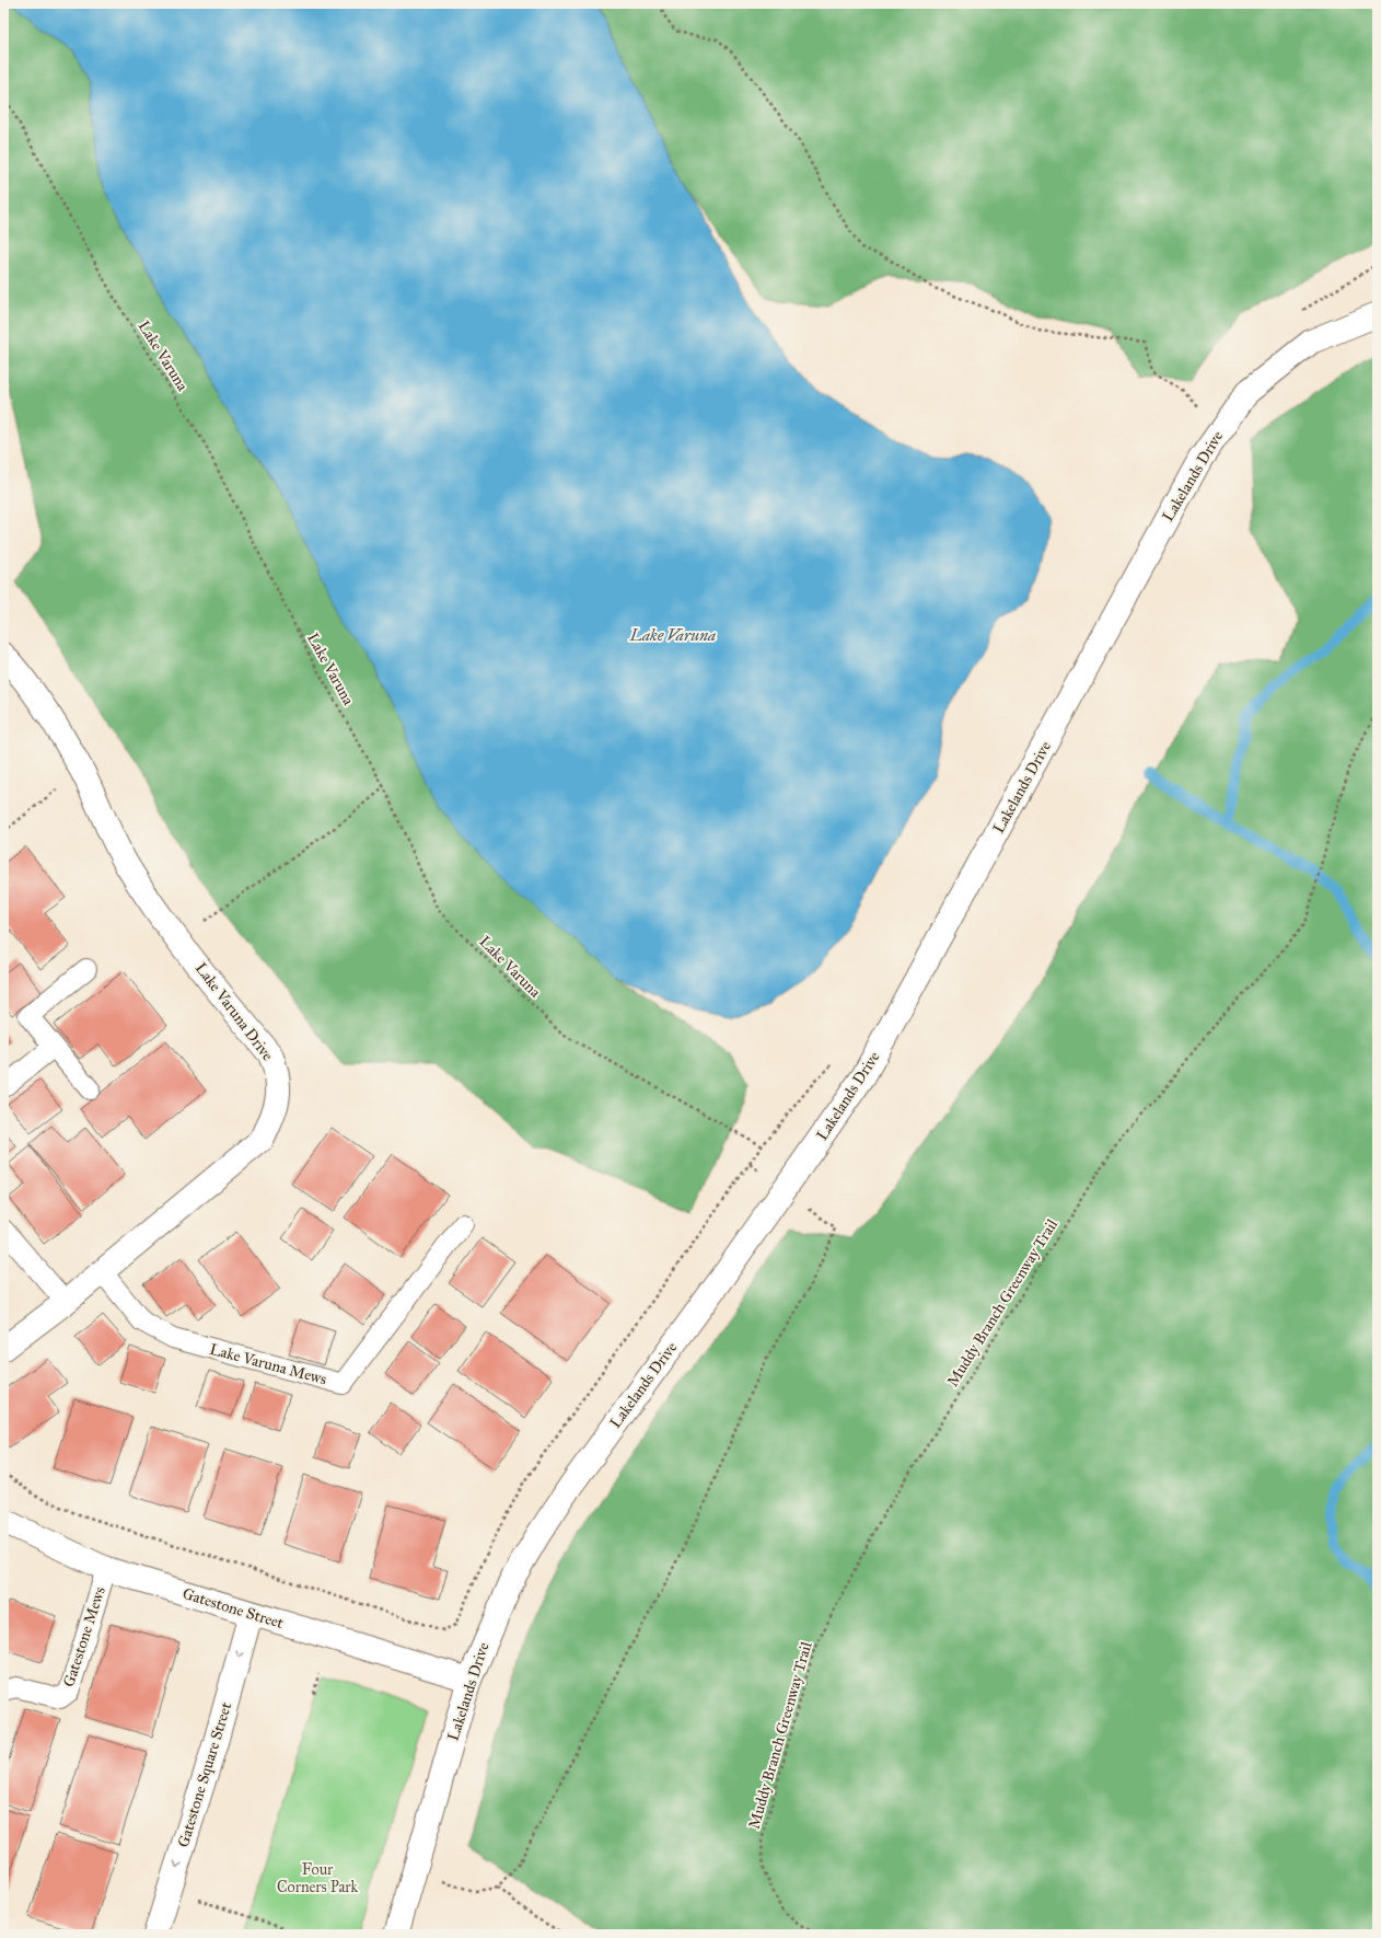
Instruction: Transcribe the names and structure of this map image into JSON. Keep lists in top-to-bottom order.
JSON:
{
  "streets": {
    "street": [
      "Lakelands Drive",
      "Lake Varuna Drive",
      "Gatestone Street",
      "Gatestone Square Street"
    ],
    "lane": ["Lake Varuna Mews", "Gatestone Mews"],
    "path": ["Lake Varuna", "Muddy Branch Greenway Trail"]
  },
  "crossings": [
    ["Lakelands Drive", "Gatestone Street"],
    ["Lake Varuna Drive", "Lake Varuna Mews"],
    ["Gatestone Street", "Gatestone Mews"],
    ["Gatestone Street", "Gatestone Square Street"]
  ],
  "one_way": ["Gatestone Square Street"],
  "water": ["Lake Varuna"],
  "parks": ["Four Corners Park"]
}
